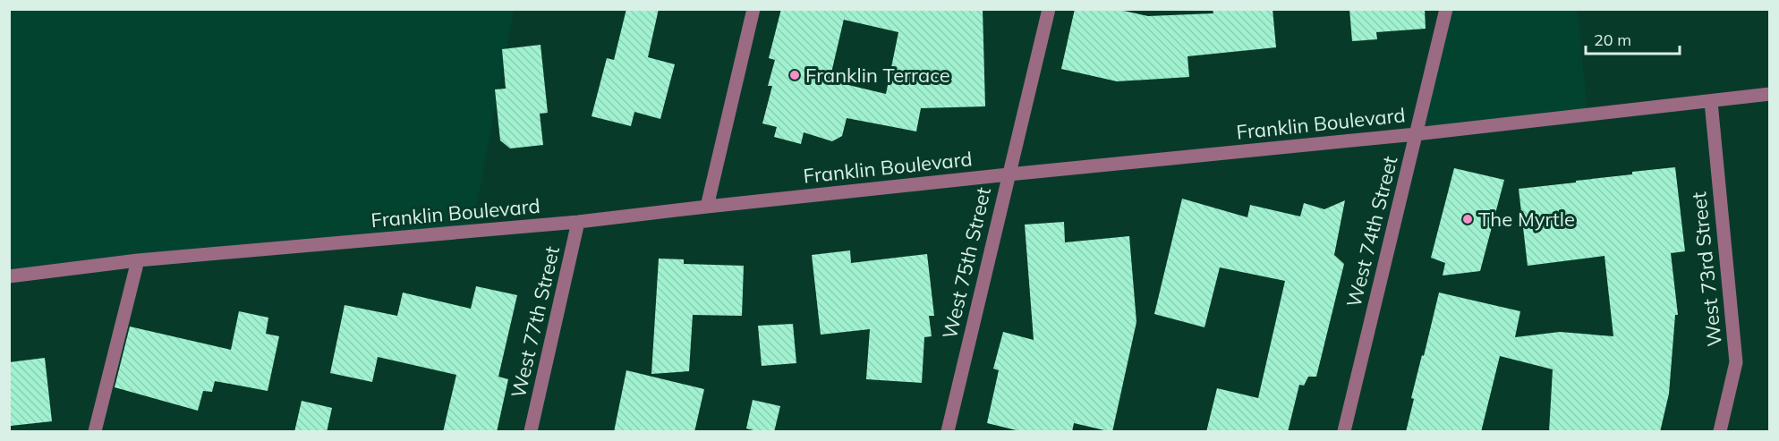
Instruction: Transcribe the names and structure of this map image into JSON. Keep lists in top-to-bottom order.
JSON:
{
  "streets": {
    "street": [
      "Franklin Boulevard",
      "West 74th Street",
      "West 75th Street",
      "West 73rd Street",
      "West 77th Street"
    ]
  },
  "crossings": [
    ["Franklin Boulevard", "West 74th Street"],
    ["Franklin Boulevard", "West 75th Street"],
    ["Franklin Boulevard", "West 73rd Street"],
    ["Franklin Boulevard", "West 77th Street"]
  ],
  "places": ["Franklin Terrace", "The Myrtle"],
  "scale_bar": "20 m"
}
